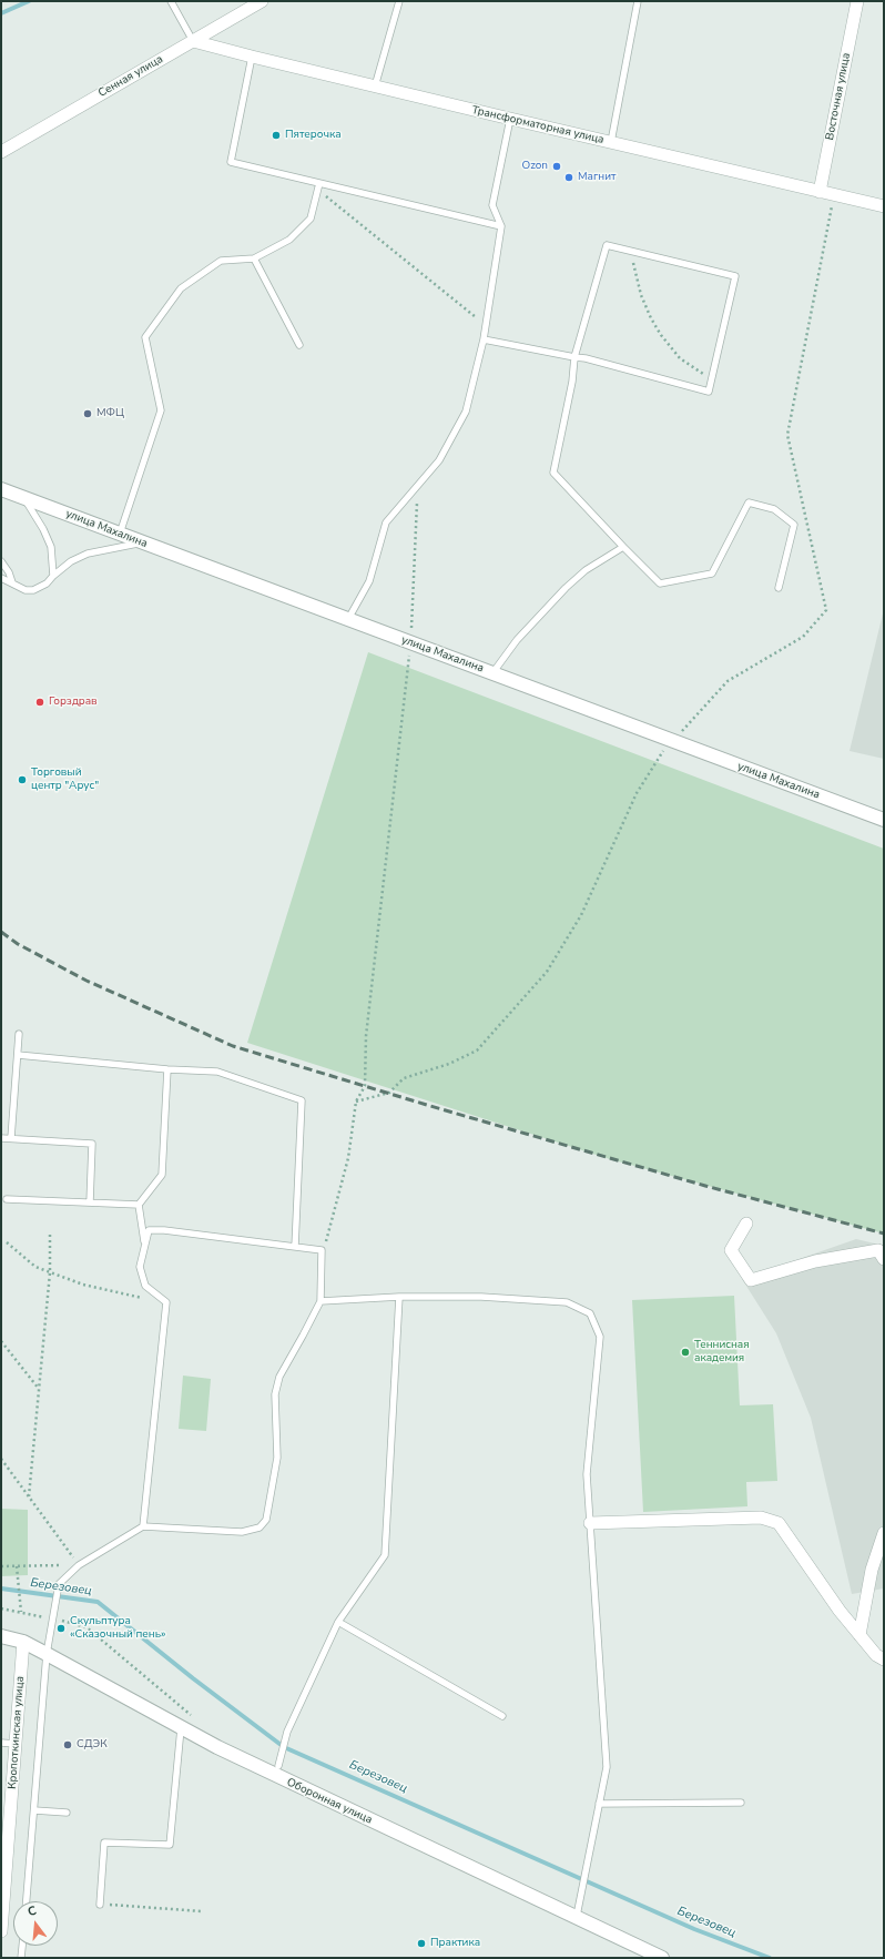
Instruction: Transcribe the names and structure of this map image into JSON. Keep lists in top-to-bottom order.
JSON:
{
  "streets": {
    "street": [
      "Сенная улица",
      "Восточная улица",
      "Трансформаторная улица",
      "улица Махалина",
      "Кропоткинская улица",
      "Оборонная улица"
    ]
  },
  "crossings": [
    ["Сенная улица", "Трансформаторная улица"],
    ["Восточная улица", "Трансформаторная улица"],
    ["Кропоткинская улица", "Оборонная улица"]
  ],
  "water": ["Березовец"],
  "places": [
    "Пятерочка",
    "Ozon",
    "Магнит",
    "МФЦ",
    "Горздрав",
    "Торговый центр \"Арус\"",
    "Теннисная академия",
    "Скульптура «Сказочный пень»",
    "СДЭК",
    "Практика"
  ],
  "north": "top"
}
